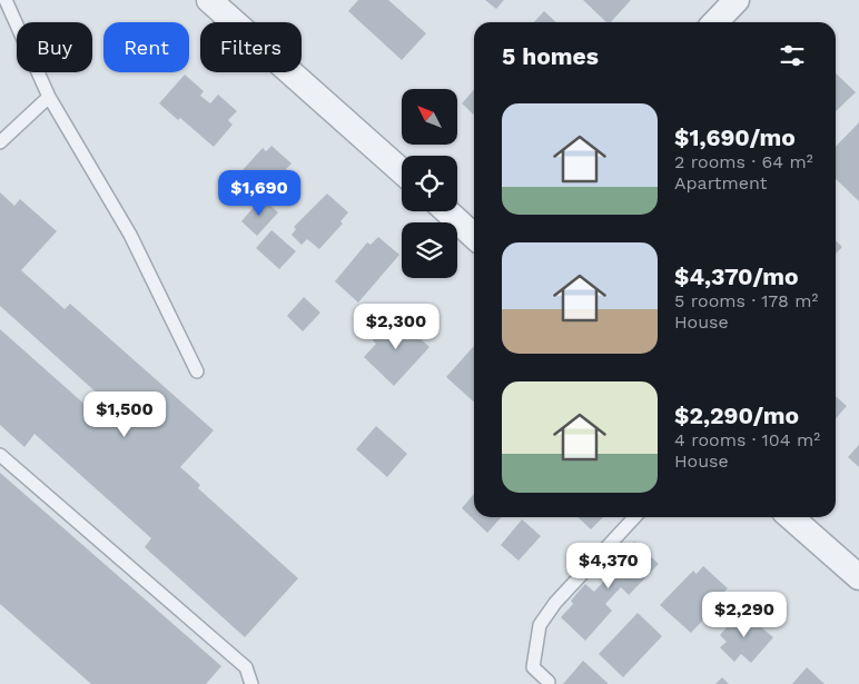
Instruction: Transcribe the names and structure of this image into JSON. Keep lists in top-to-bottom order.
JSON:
{
  "north": "top left",
  "page": {
    "chip": ["Buy", "Rent", "Filters"],
    "heading": "5 homes",
    "list": [
      {
        "name": "$1,690/mo",
        "note": "2 rooms · 64 m² · Apartment"
      },
      {
        "name": "$4,370/mo",
        "note": "5 rooms · 178 m² · House"
      },
      {
        "name": "$2,290/mo",
        "note": "4 rooms · 104 m² · House"
      }
    ],
    "price": [
      "$1,690",
      "$2,300",
      "$1,500",
      "$4,370",
      "$2,290"
    ]
  }
}
